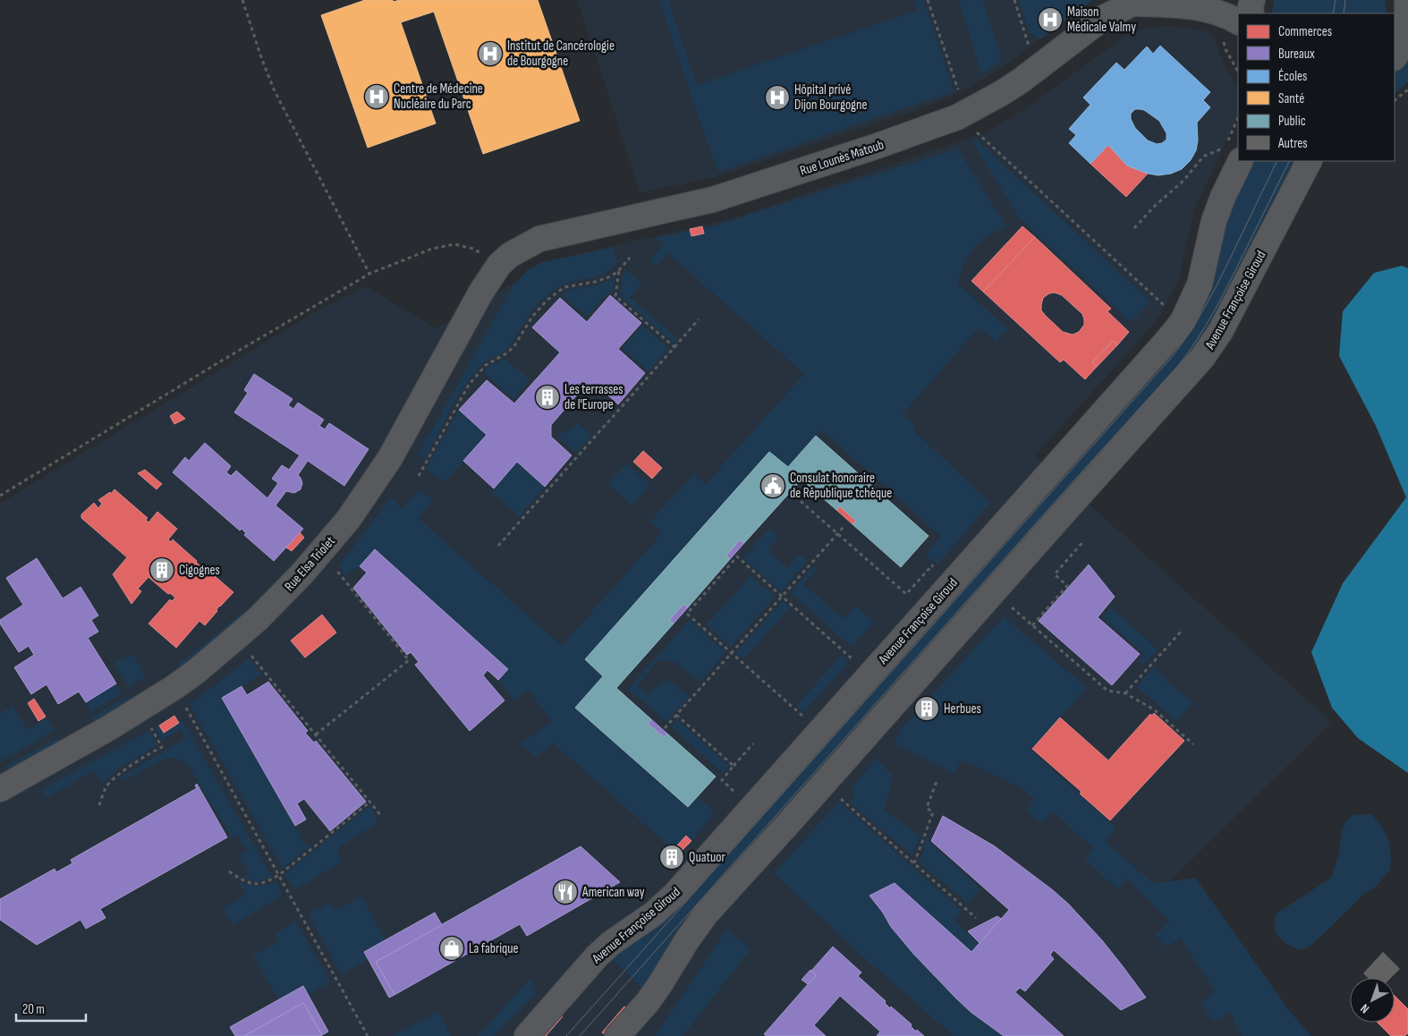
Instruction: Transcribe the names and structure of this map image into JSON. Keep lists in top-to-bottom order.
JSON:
{
  "streets": {
    "street": ["Rue Lounès Matoub", "Avenue Françoise Giroud", "Rue Elsa Triolet"]
  },
  "crossings": [
    ["Rue Lounès Matoub", "Rue Elsa Triolet"]
  ],
  "places": {
    "hospital": [
      "Maison Médicale Valmy",
      "Institut de Cancérologie de Bourgogne",
      "Centre de Médecine Nucléaire du Parc",
      "Hôpital privé Dijon Bourgogne"
    ],
    "building": [
      "Les terrasses de l'Europe",
      "Cigognes",
      "Herbues",
      "Quatuor"
    ],
    "public building": ["Consulat honoraire de République tchèque"],
    "restaurant": ["American way"],
    "shop": ["La fabrique"]
  },
  "legend": [
    "Commerces",
    "Bureaux",
    "Écoles",
    "Santé",
    "Public",
    "Autres"
  ],
  "scale_bar": "20 m",
  "north": "bottom left"
}
